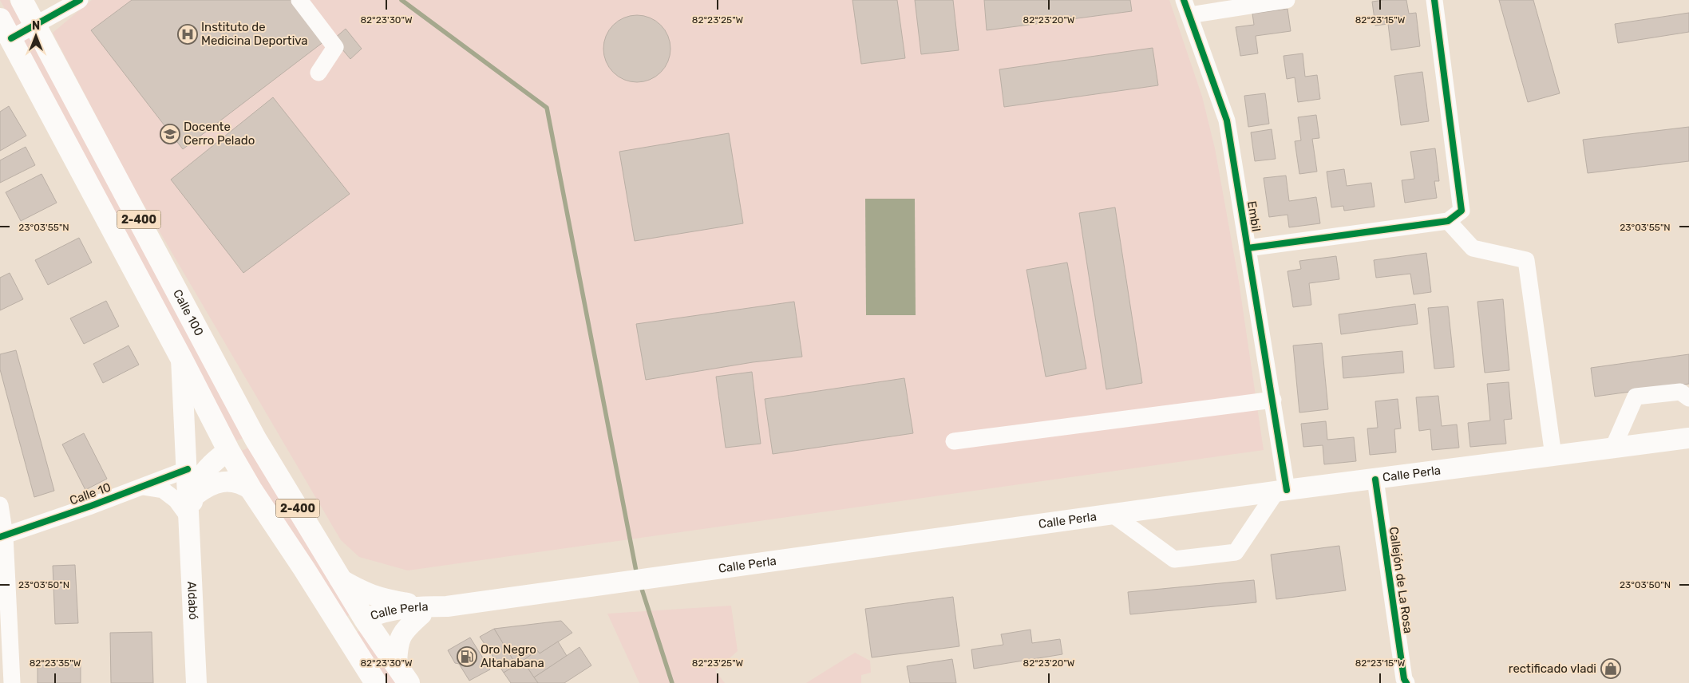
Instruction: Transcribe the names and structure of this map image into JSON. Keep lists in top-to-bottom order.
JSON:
{
  "streets": {
    "highway": ["2-400", "Calle 100"],
    "main road": ["Calle Perla", "Aldabó"],
    "street": ["Embil", "Calle 10", "Callejón de La Rosa"]
  },
  "crossings": [
    ["Embil", "Calle Perla"],
    ["2-400", "Calle 100"],
    ["2-400", "Calle Perla"],
    ["2-400", "Aldabó"],
    ["Calle 100", "Calle Perla"],
    ["Calle Perla", "Callejón de La Rosa"],
    ["Calle 10", "Aldabó"]
  ],
  "places": {
    "hospital": ["Instituto de Medicina Deportiva"],
    "school or university": ["Docente Cerro Pelado"],
    "fuel station": ["Oro Negro Altahabana"],
    "shop": ["rectificado vladi"]
  },
  "north": "top",
  "coordinates": [
    "82°23'30\"W",
    "82°23'25\"W",
    "82°23'20\"W",
    "82°23'15\"W",
    "23°03'55\"N",
    "23°03'50\"N",
    "82°23'35\"W"
  ]
}
